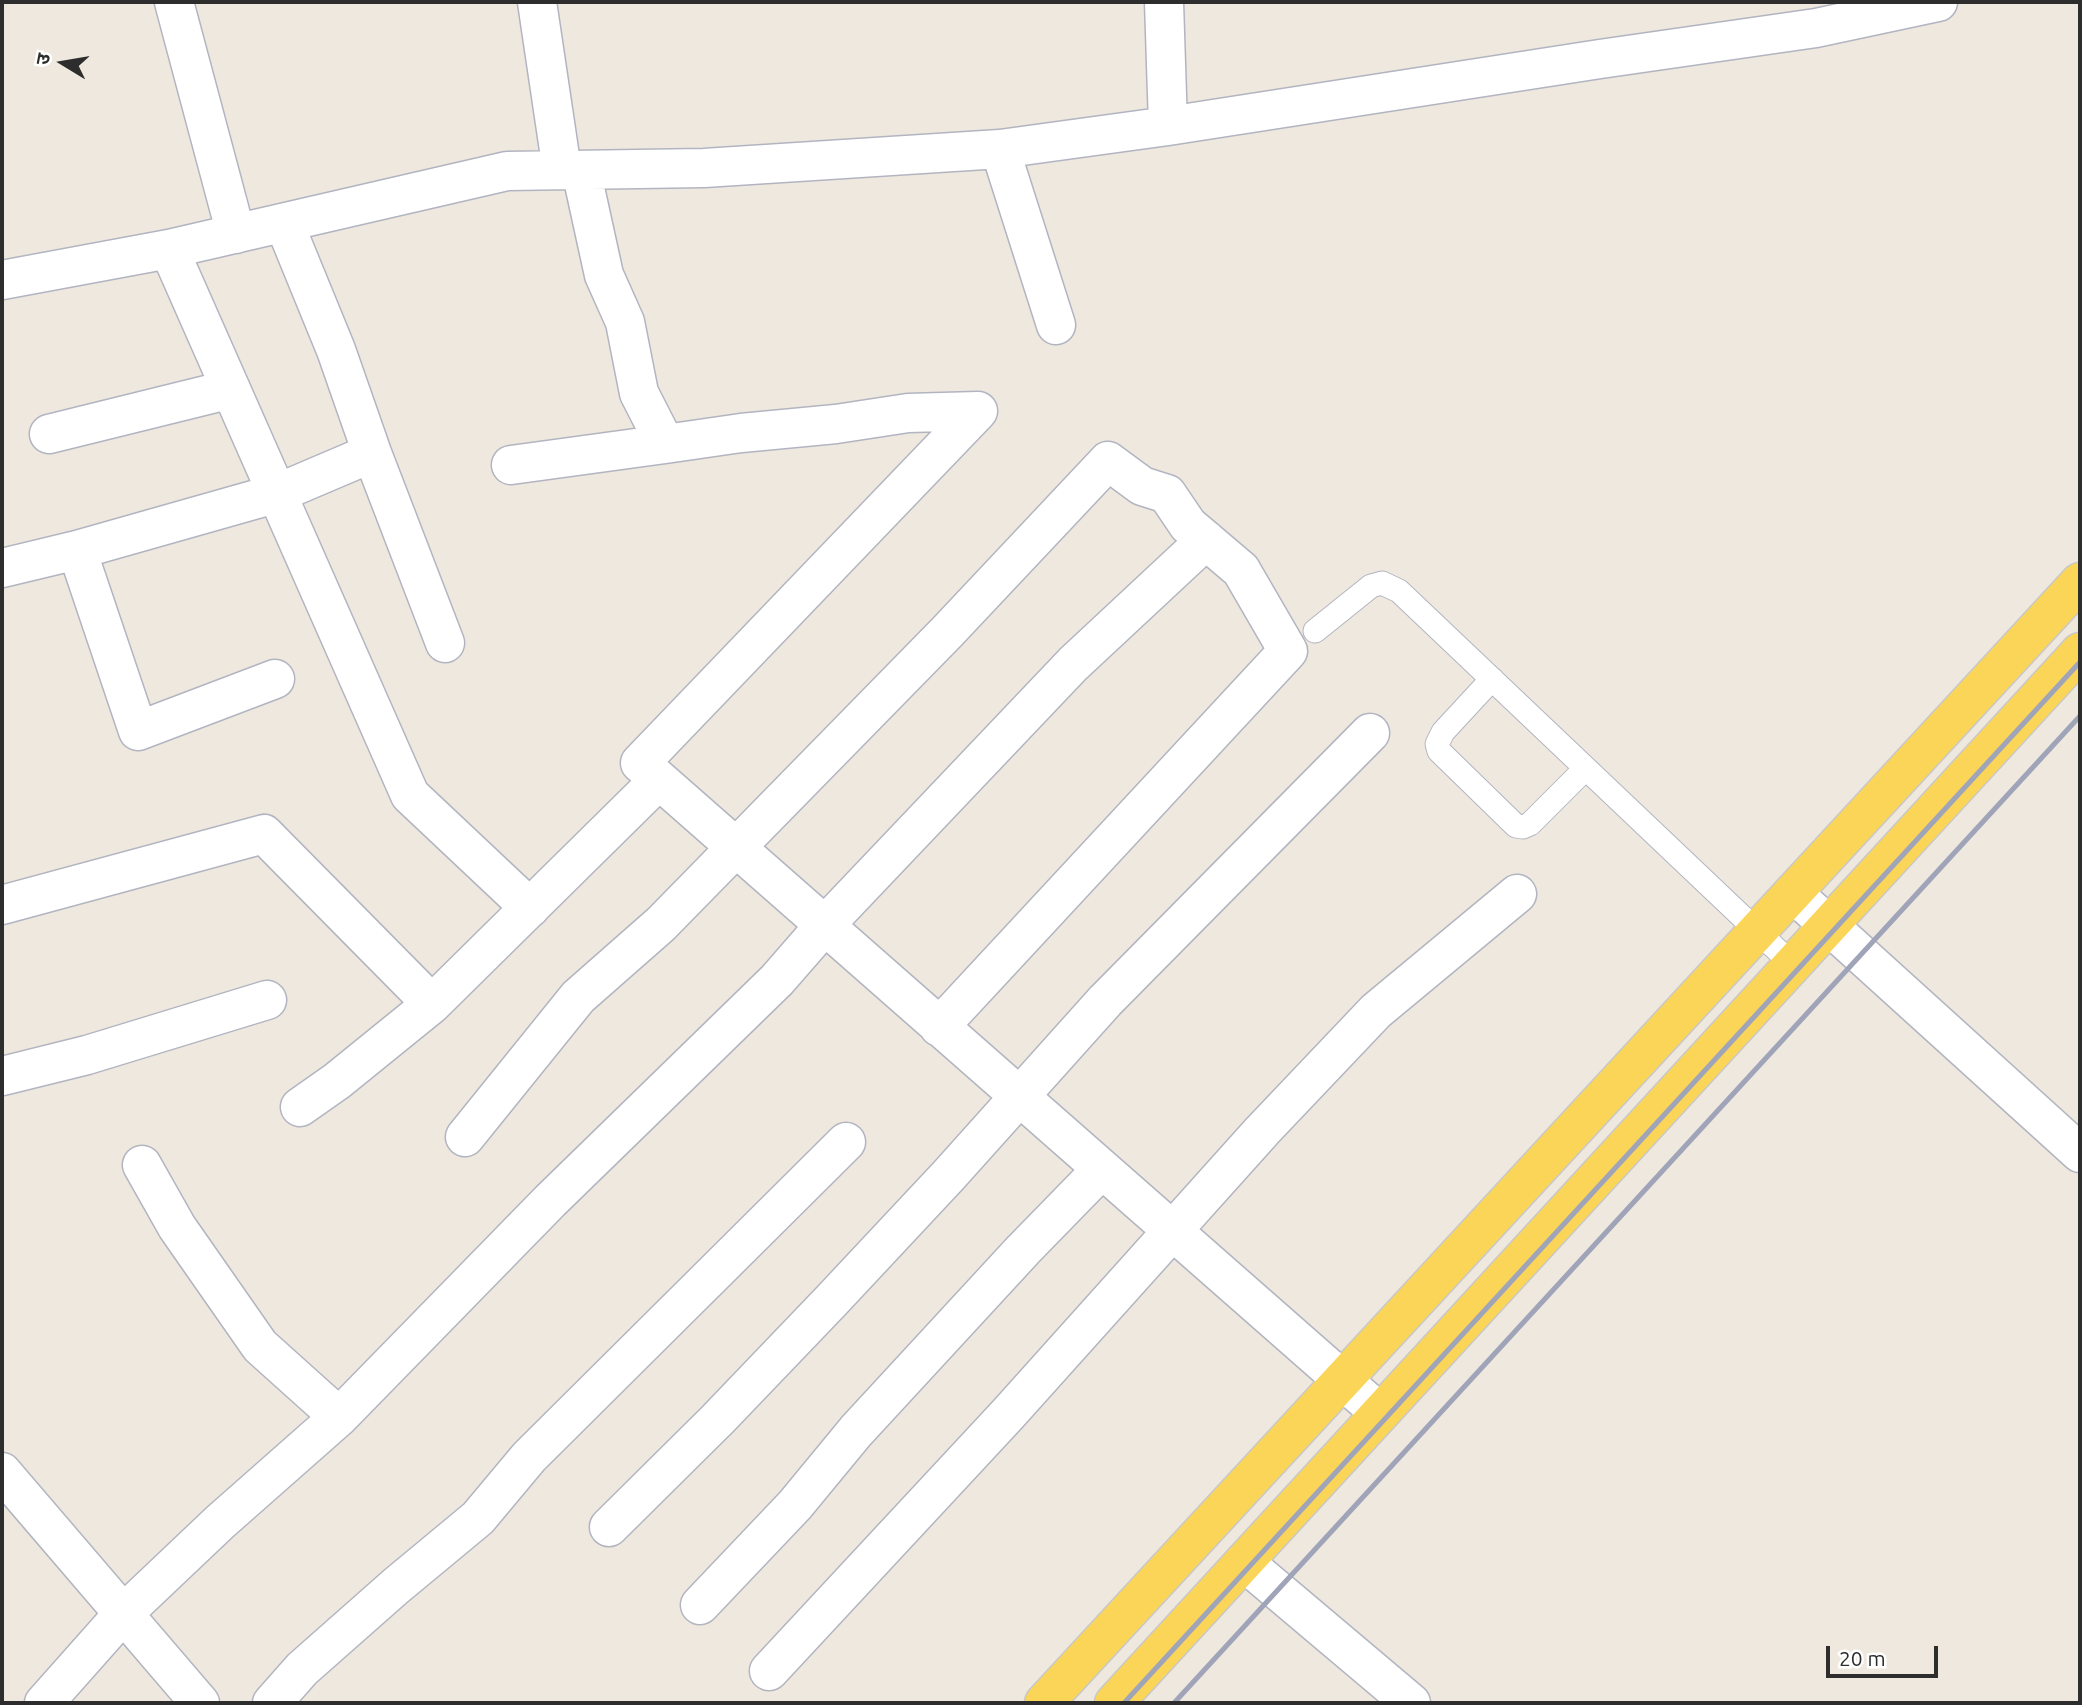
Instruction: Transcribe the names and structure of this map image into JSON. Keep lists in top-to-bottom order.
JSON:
{
  "scale_bar": "20 m",
  "north": "left"
}
